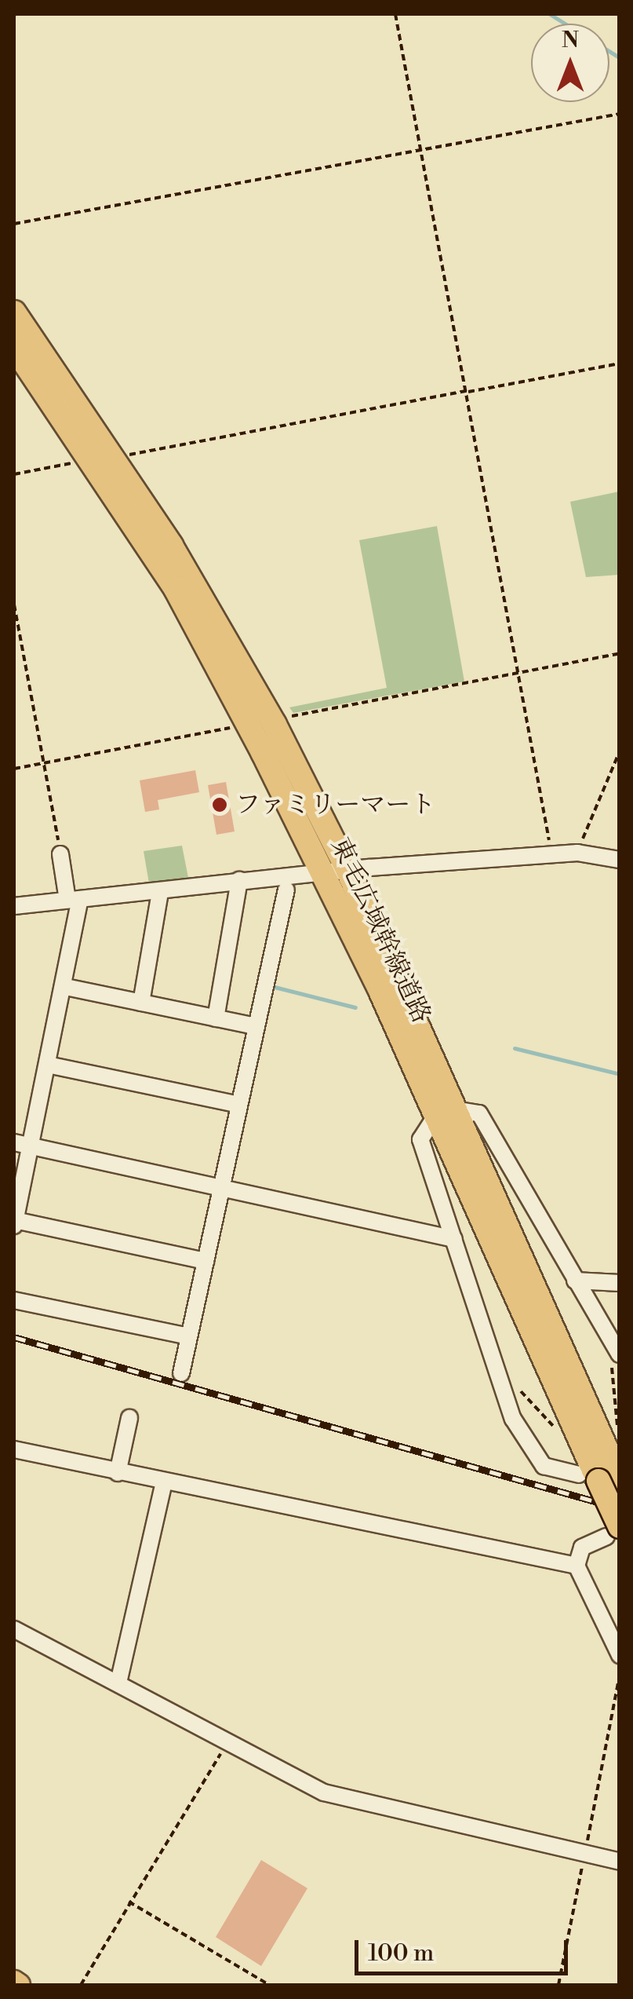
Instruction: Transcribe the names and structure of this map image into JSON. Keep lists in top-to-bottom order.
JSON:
{
  "streets": {
    "highway": ["東毛広域幹線道路"]
  },
  "places": ["ファミリーマート"],
  "scale_bar": "100 m",
  "north": "top"
}
